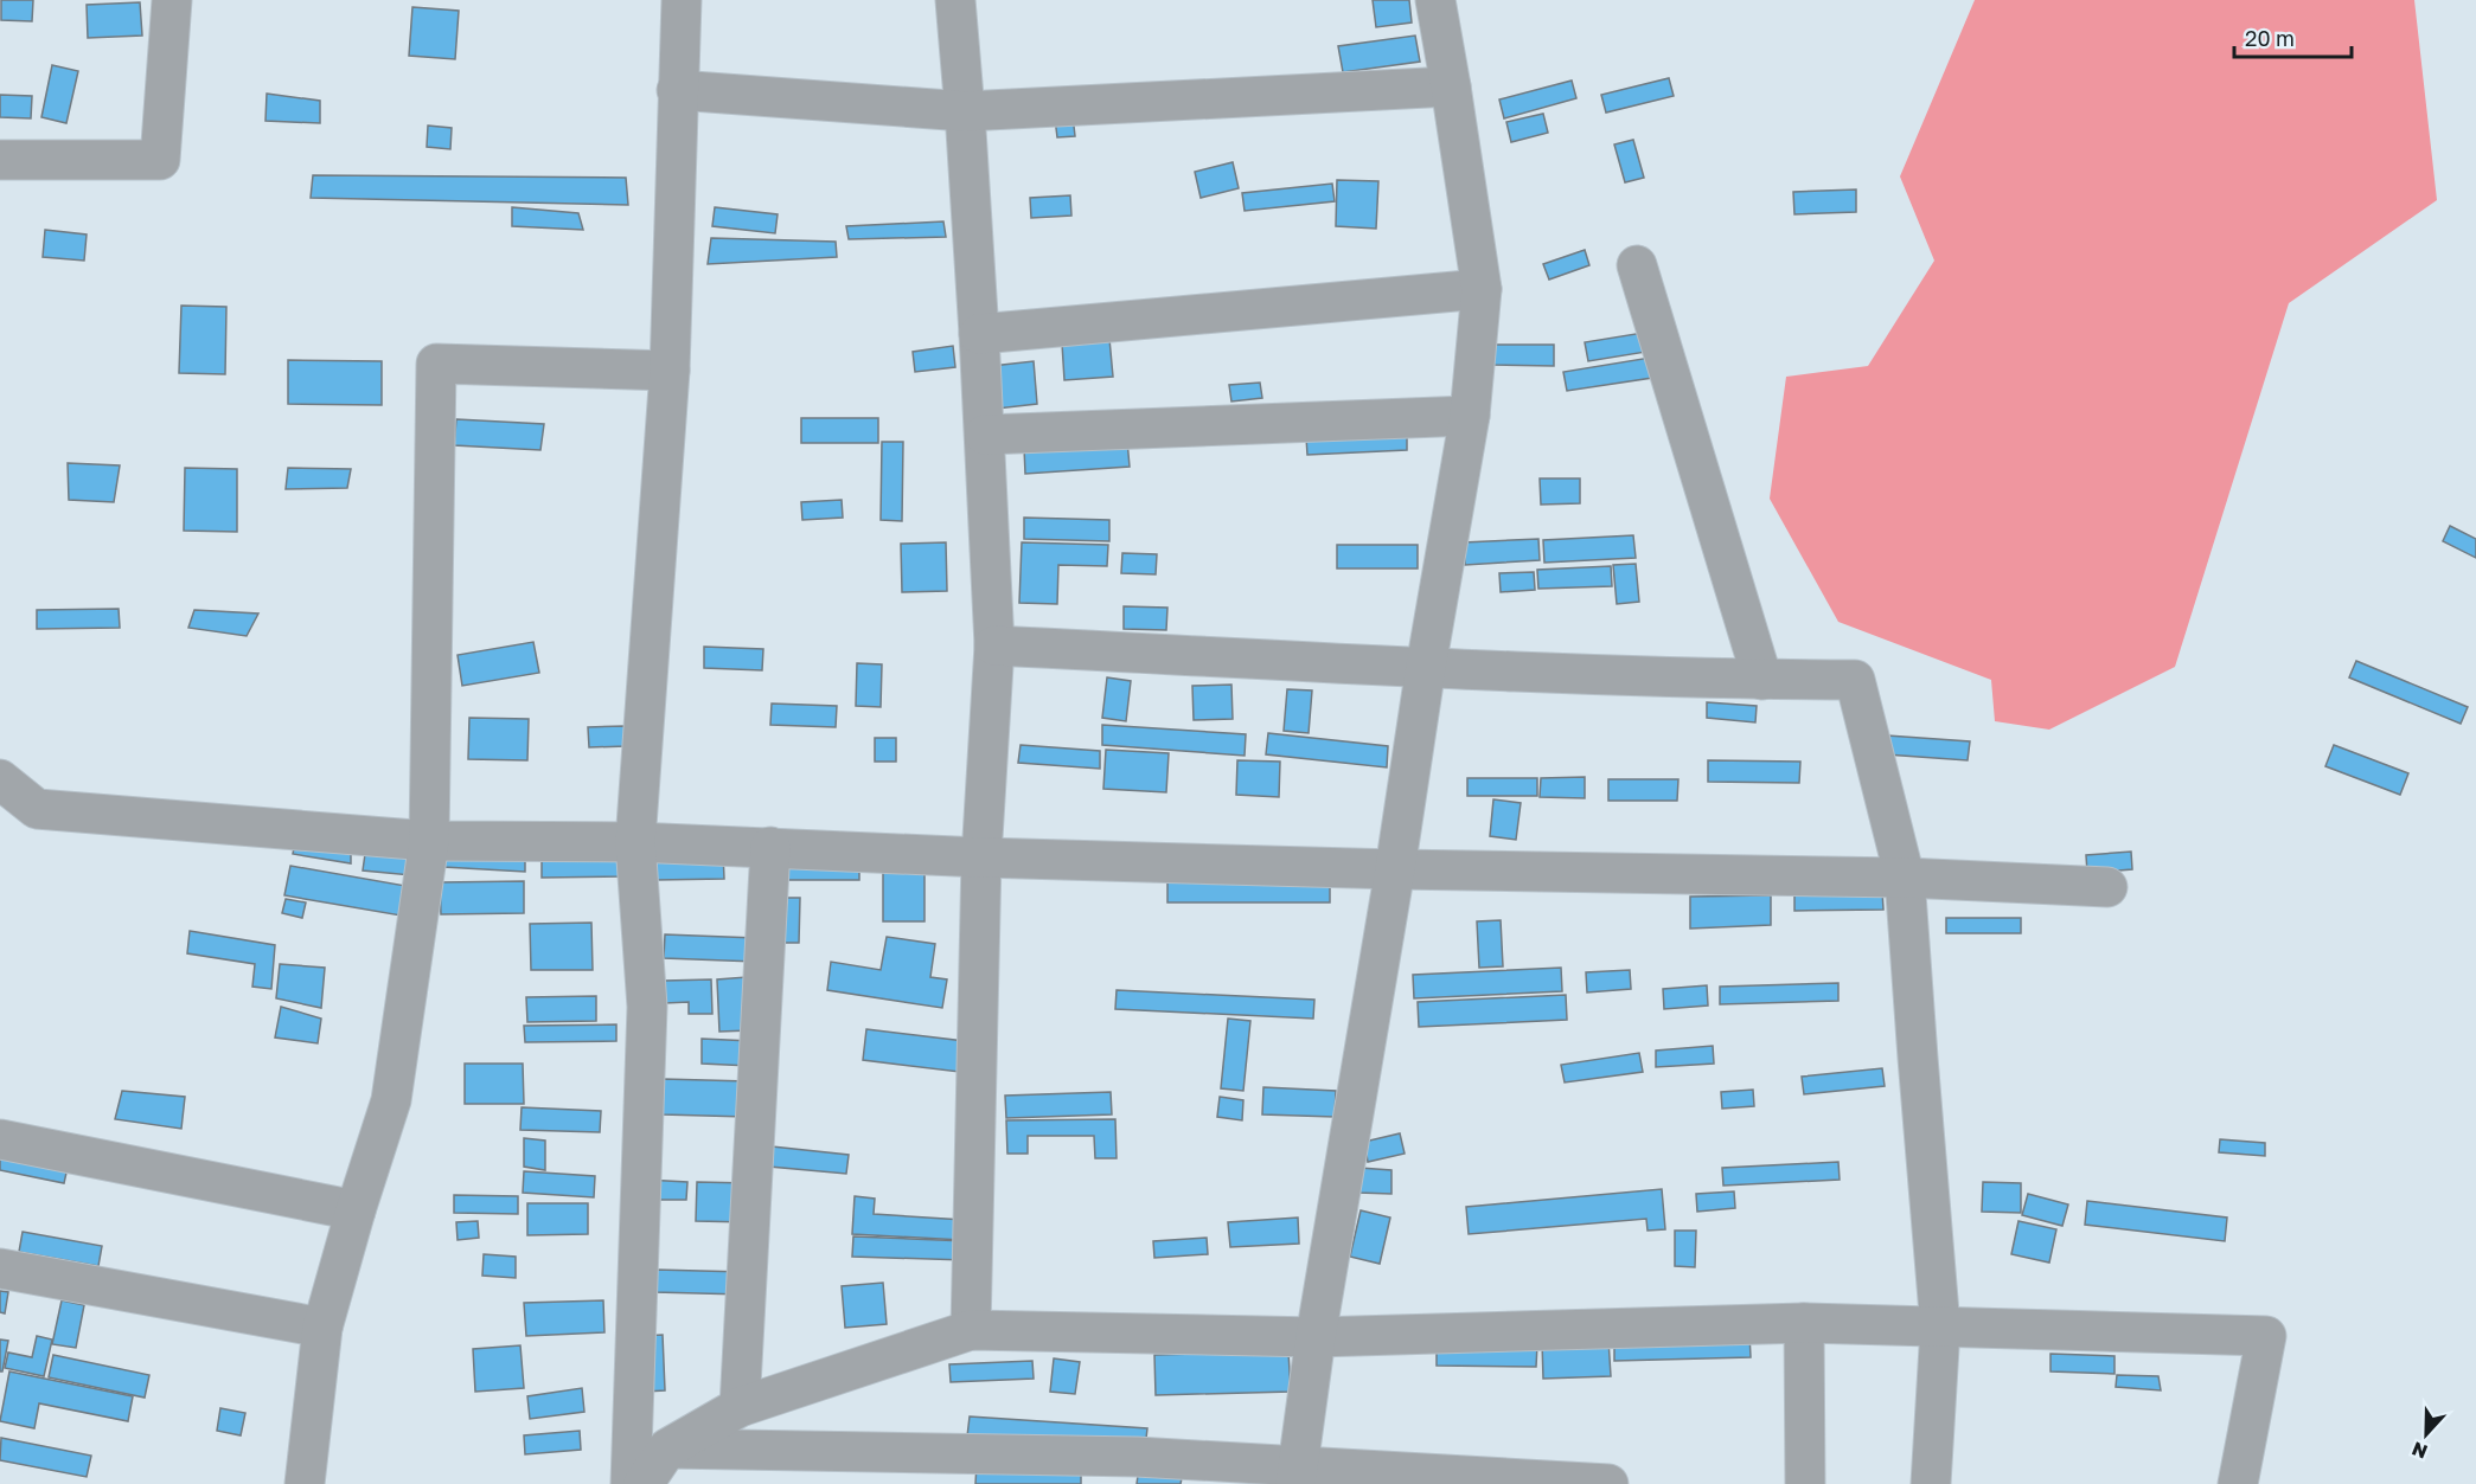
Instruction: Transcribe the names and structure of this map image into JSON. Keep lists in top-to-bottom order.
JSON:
{
  "scale_bar": "20 m",
  "north": "bottom"
}
